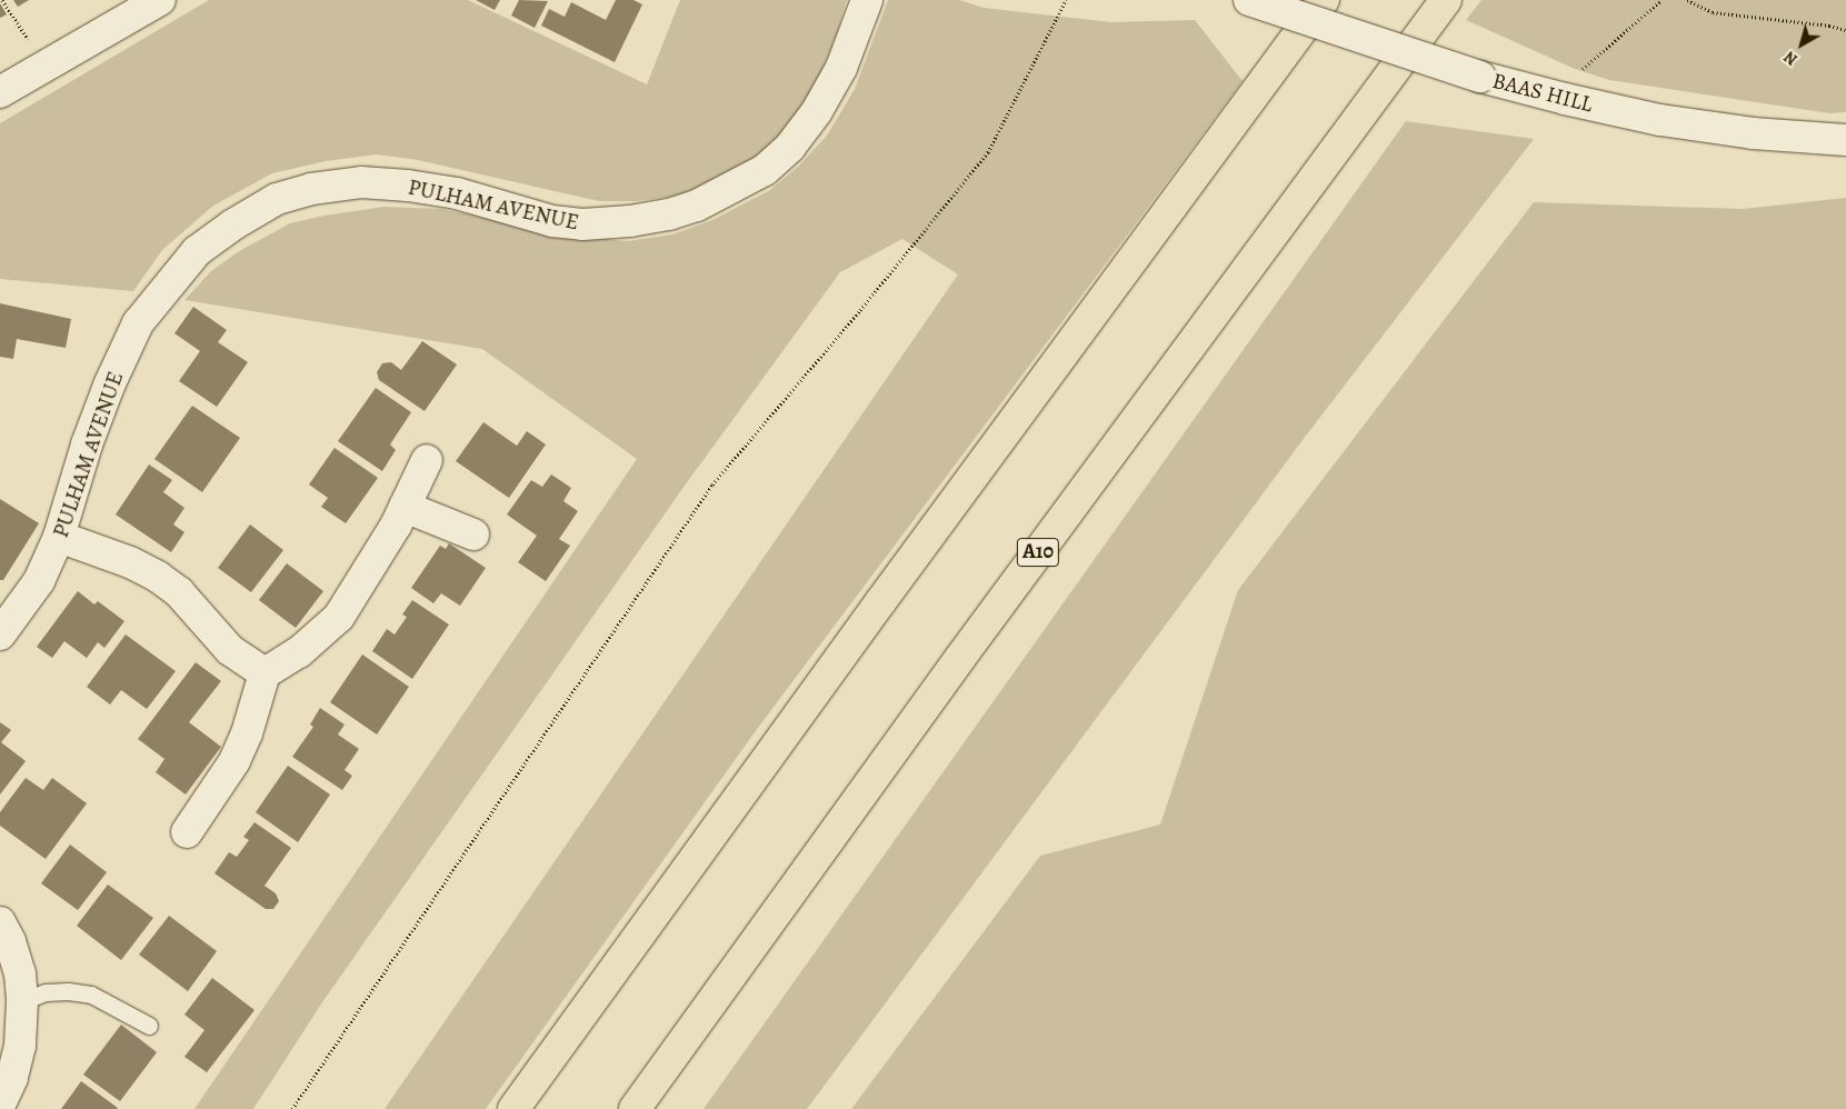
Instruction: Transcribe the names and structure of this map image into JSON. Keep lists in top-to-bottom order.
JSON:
{
  "streets": {
    "highway": ["A10"],
    "street": ["BAAS HILL", "PULHAM AVENUE"]
  },
  "north": "bottom left"
}
